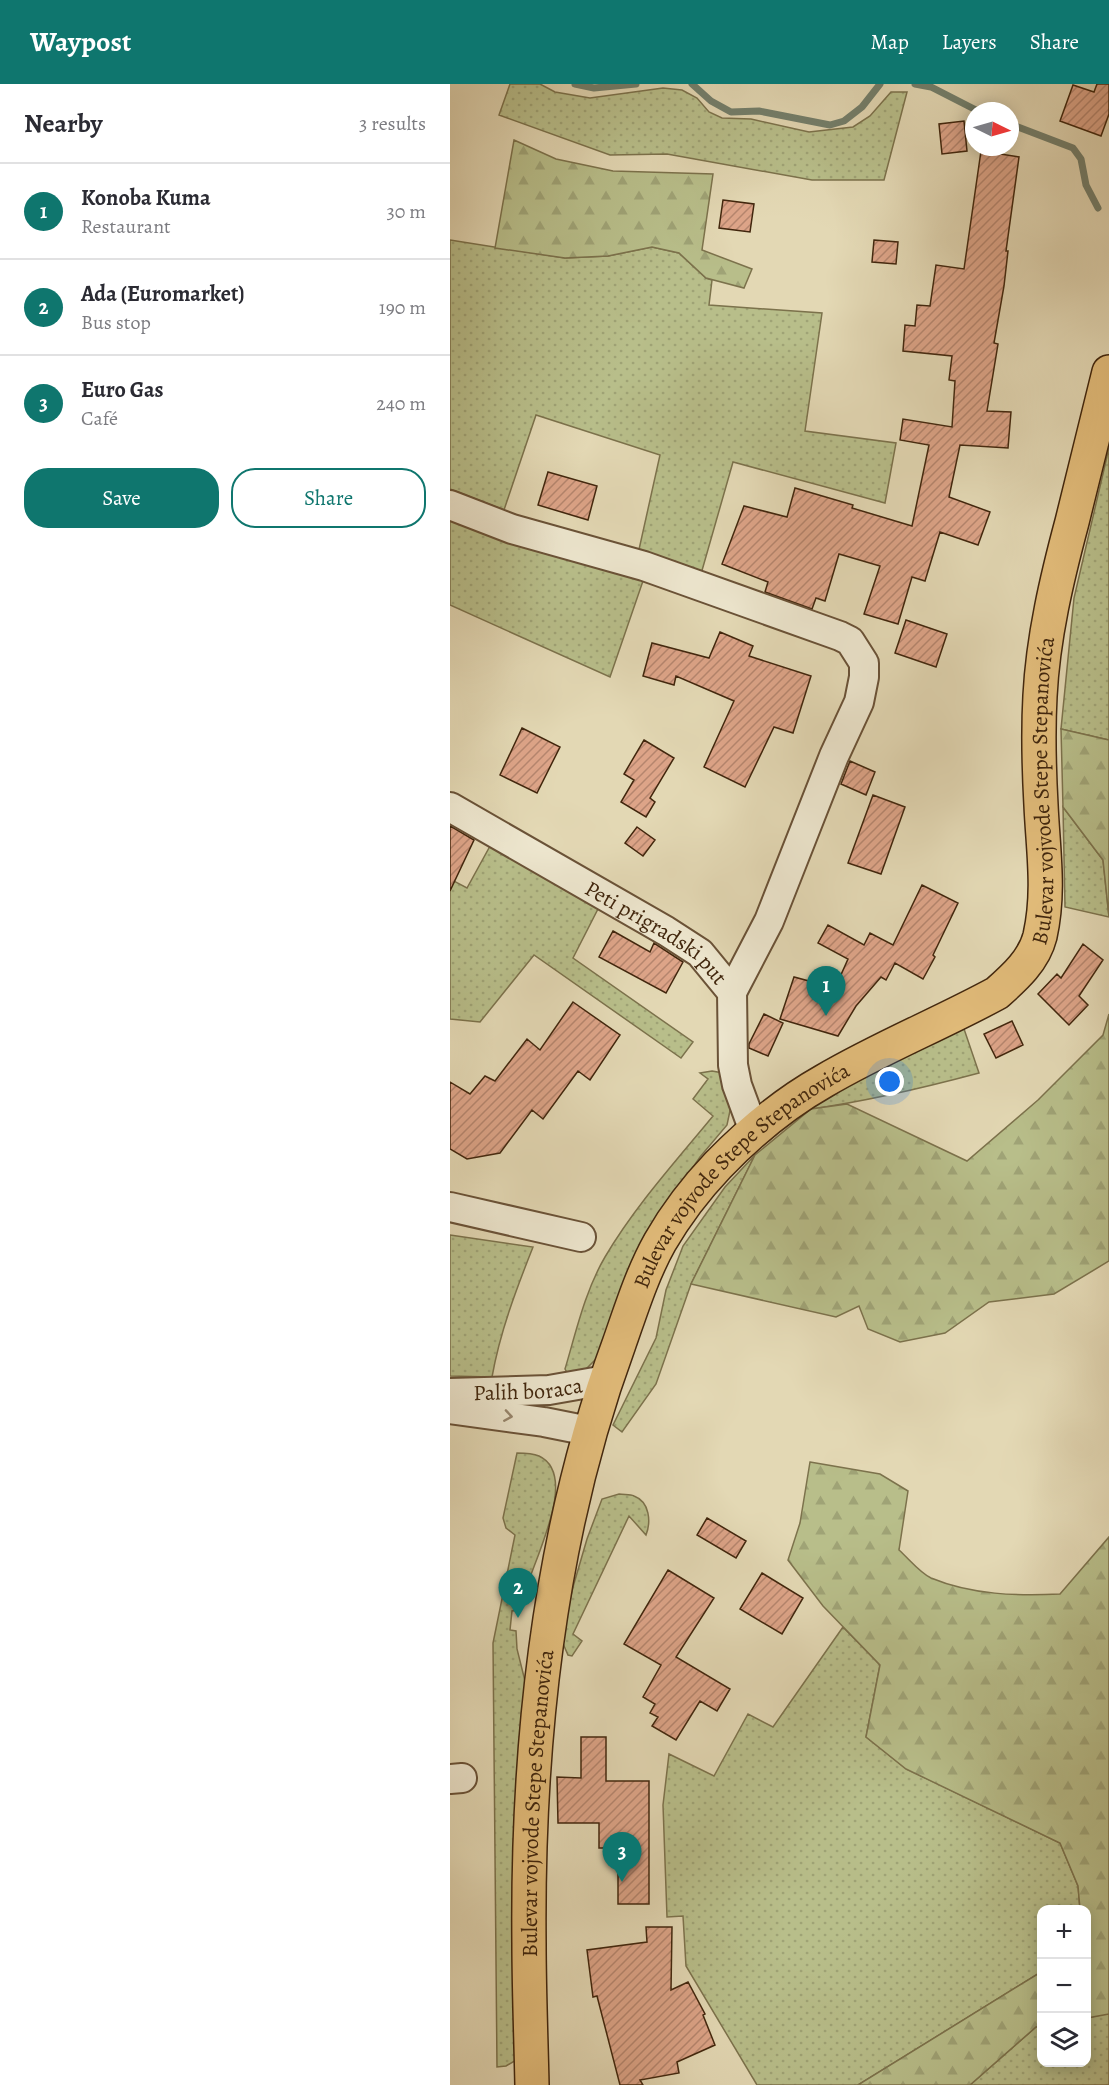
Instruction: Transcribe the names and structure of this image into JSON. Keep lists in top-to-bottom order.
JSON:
{
  "streets": {
    "main road": ["Bulevar vojvode Stepe Stepanovića"],
    "street": ["Peti prigradski put", "Palih boraca"]
  },
  "crossings": [
    ["Bulevar vojvode Stepe Stepanovića", "Peti prigradski put"],
    ["Bulevar vojvode Stepe Stepanovića", "Palih boraca"]
  ],
  "north": "right",
  "page": {
    "header": "Waypost",
    "nav": ["Map", "Layers", "Share"],
    "heading": ["Nearby", "3 results"],
    "list": [
      {
        "mark": "1",
        "name": "Konoba Kuma",
        "note": "Restaurant",
        "value": "30 m"
      },
      {
        "mark": "2",
        "name": "Ada (Euromarket)",
        "note": "Bus stop",
        "value": "190 m"
      },
      {
        "mark": "3",
        "name": "Euro Gas",
        "note": "Café",
        "value": "240 m"
      }
    ],
    "buttons": ["Save", "Share"],
    "pins": ["1", "2", "3"],
    "map_buttons": ["+", "−"]
  }
}
